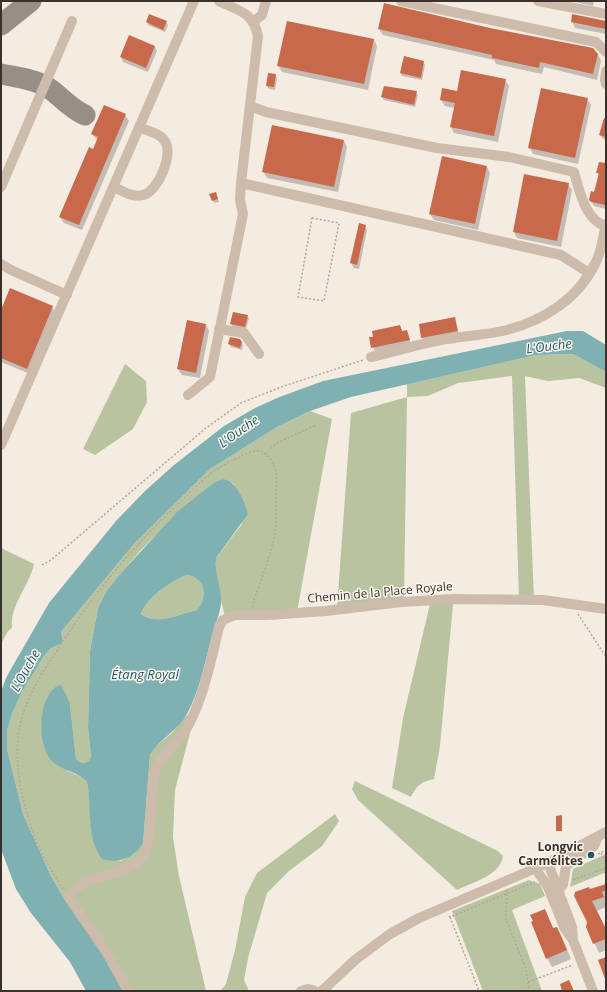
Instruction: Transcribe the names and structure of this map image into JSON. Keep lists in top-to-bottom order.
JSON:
{
  "streets": {
    "street": ["Chemin de la Place Royale"]
  },
  "water": ["L'Ouche", "Étang Royal"],
  "places": ["Longvic Carmélites"]
}
